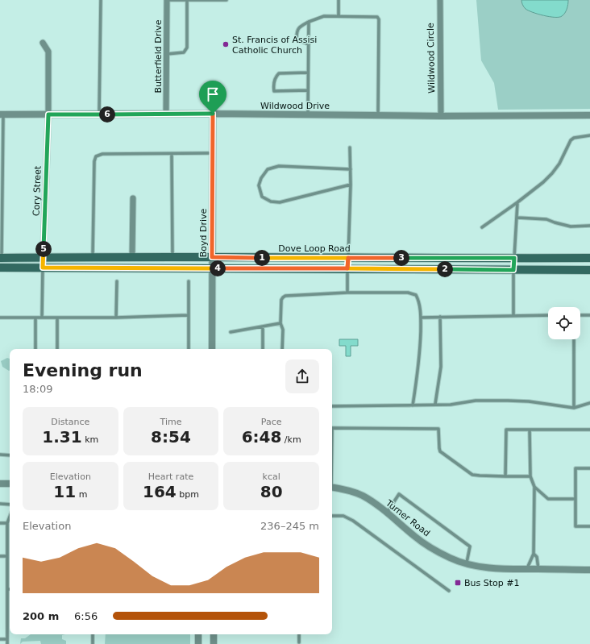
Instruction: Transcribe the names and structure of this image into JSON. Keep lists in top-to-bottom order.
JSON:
{
  "streets": {
    "main road": ["Dove Loop Road"],
    "street": [
      "Butterfield Drive",
      "Wildwood Circle",
      "Wildwood Drive",
      "Cory Street",
      "Boyd Drive",
      "Turner Road"
    ]
  },
  "crossings": [
    ["Butterfield Drive", "Wildwood Drive"],
    ["Wildwood Circle", "Wildwood Drive"],
    ["Wildwood Drive", "Cory Street"],
    ["Wildwood Drive", "Boyd Drive"],
    ["Cory Street", "Dove Loop Road"],
    ["Boyd Drive", "Dove Loop Road"]
  ],
  "places": {
    "other": ["St. Francis of Assisi Catholic Church"],
    "transit": ["Bus Stop #1"]
  },
  "page": {
    "pins": [
      "6",
      "5",
      "1",
      "3",
      "4",
      "2"
    ],
    "heading": ["Evening run", "18:09"],
    "stats": [
      ["Distance", "1.31 km"],
      ["Time", "8:54"],
      ["Pace", "6:48 /km"],
      ["Elevation", "11 m"],
      ["Heart rate", "164 bpm"],
      ["kcal", "80"]
    ],
    "chart": ["Elevation", "236–245 m"],
    "list": [
      {
        "name": "200 m",
        "note": "6:56"
      }
    ]
  }
}
